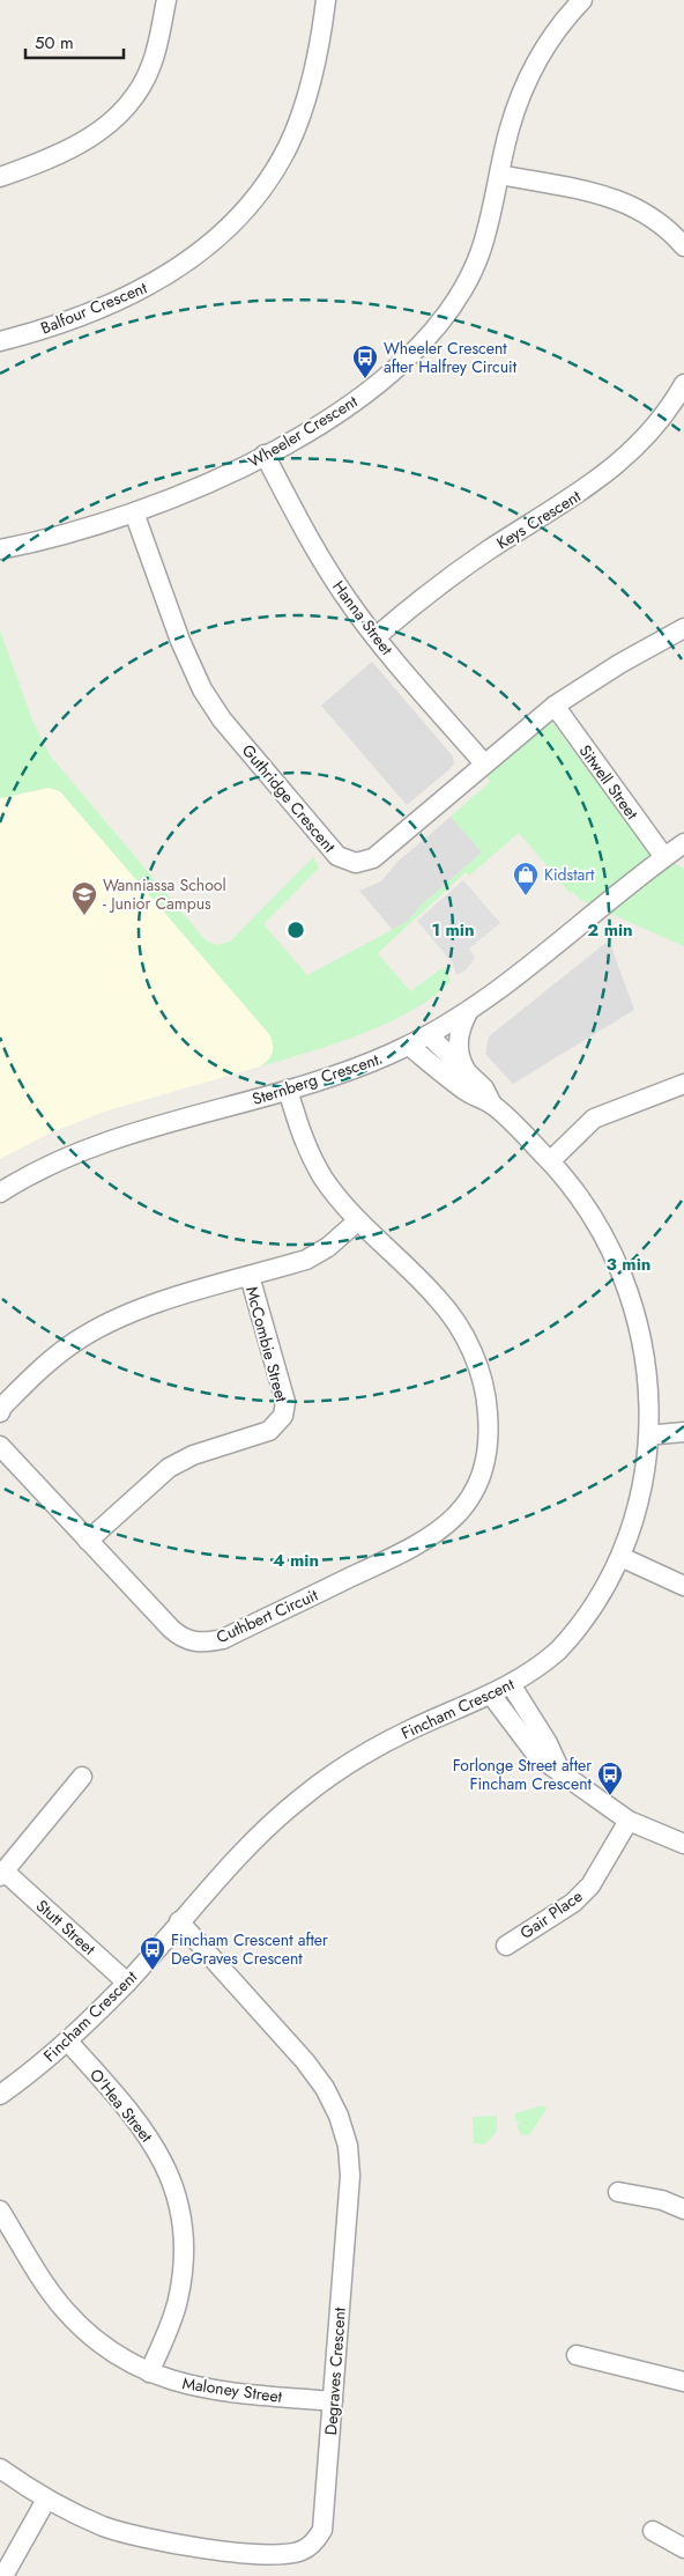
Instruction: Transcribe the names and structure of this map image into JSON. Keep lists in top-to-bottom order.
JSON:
{
  "streets": {
    "street": [
      "Balfour Crescent",
      "Wheeler Crescent",
      "Keys Crescent",
      "Hanna Street",
      "Sitwell Street",
      "Guthridge Crescent",
      "Sternberg Crescent",
      "McCombie Street",
      "Cuthbert Circuit",
      "Fincham Crescent",
      "Gair Place",
      "Stutt Street",
      "O'Hea Street",
      "Degraves Crescent",
      "Maloney Street"
    ]
  },
  "crossings": [
    ["Wheeler Crescent", "Hanna Street"],
    ["Wheeler Crescent", "Guthridge Crescent"],
    ["Keys Crescent", "Hanna Street"],
    ["Hanna Street", "Guthridge Crescent"],
    ["Sitwell Street", "Guthridge Crescent"],
    ["Sitwell Street", "Sternberg Crescent"],
    ["Sternberg Crescent", "Cuthbert Circuit"],
    ["Sternberg Crescent", "Fincham Crescent"],
    ["McCombie Street", "Cuthbert Circuit"],
    ["Fincham Crescent", "Stutt Street"],
    ["Fincham Crescent", "O'Hea Street"],
    ["Fincham Crescent", "Degraves Crescent"],
    ["O'Hea Street", "Maloney Street"],
    ["Degraves Crescent", "Maloney Street"]
  ],
  "places": {
    "bus stop": ["Wheeler Crescent after Halfrey Circuit", "Forlonge Street after Fincham Crescent", "Fincham Crescent after DeGraves Crescent"],
    "shop": ["Kidstart"],
    "school or university": ["Wanniassa School - Junior Campus"]
  },
  "scale_bar": "50 m",
  "rings": [
    "1 min",
    "2 min",
    "3 min",
    "4 min"
  ]
}
